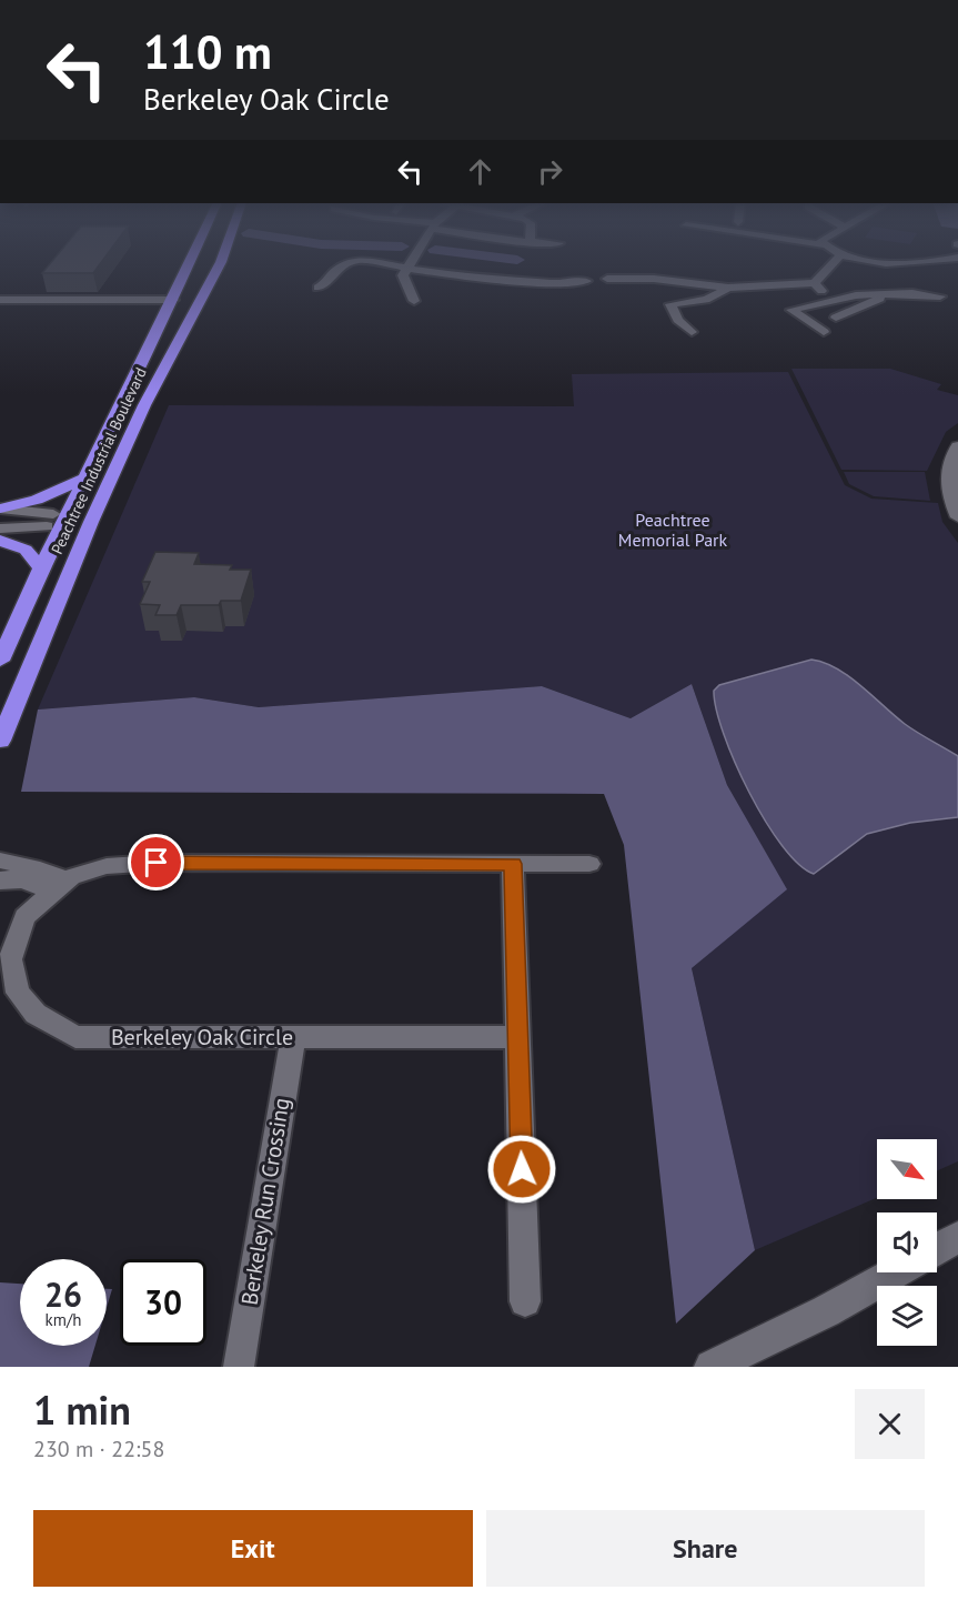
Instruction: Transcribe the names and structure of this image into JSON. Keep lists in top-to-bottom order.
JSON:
{
  "streets": {
    "highway": ["Peachtree Industrial Boulevard"],
    "street": ["Berkeley Oak Circle", "Berkeley Run Crossing"]
  },
  "crossings": [
    ["Berkeley Oak Circle", "Berkeley Run Crossing"]
  ],
  "parks": ["Peachtree Memorial Park"],
  "north": "bottom right",
  "page": {
    "turn": ["110 m", "Berkeley Oak Circle"],
    "speed": "26 km/h",
    "limit": "30",
    "heading": ["1 min", "230 m · 22:58"],
    "buttons": ["Exit", "Share"]
  }
}
